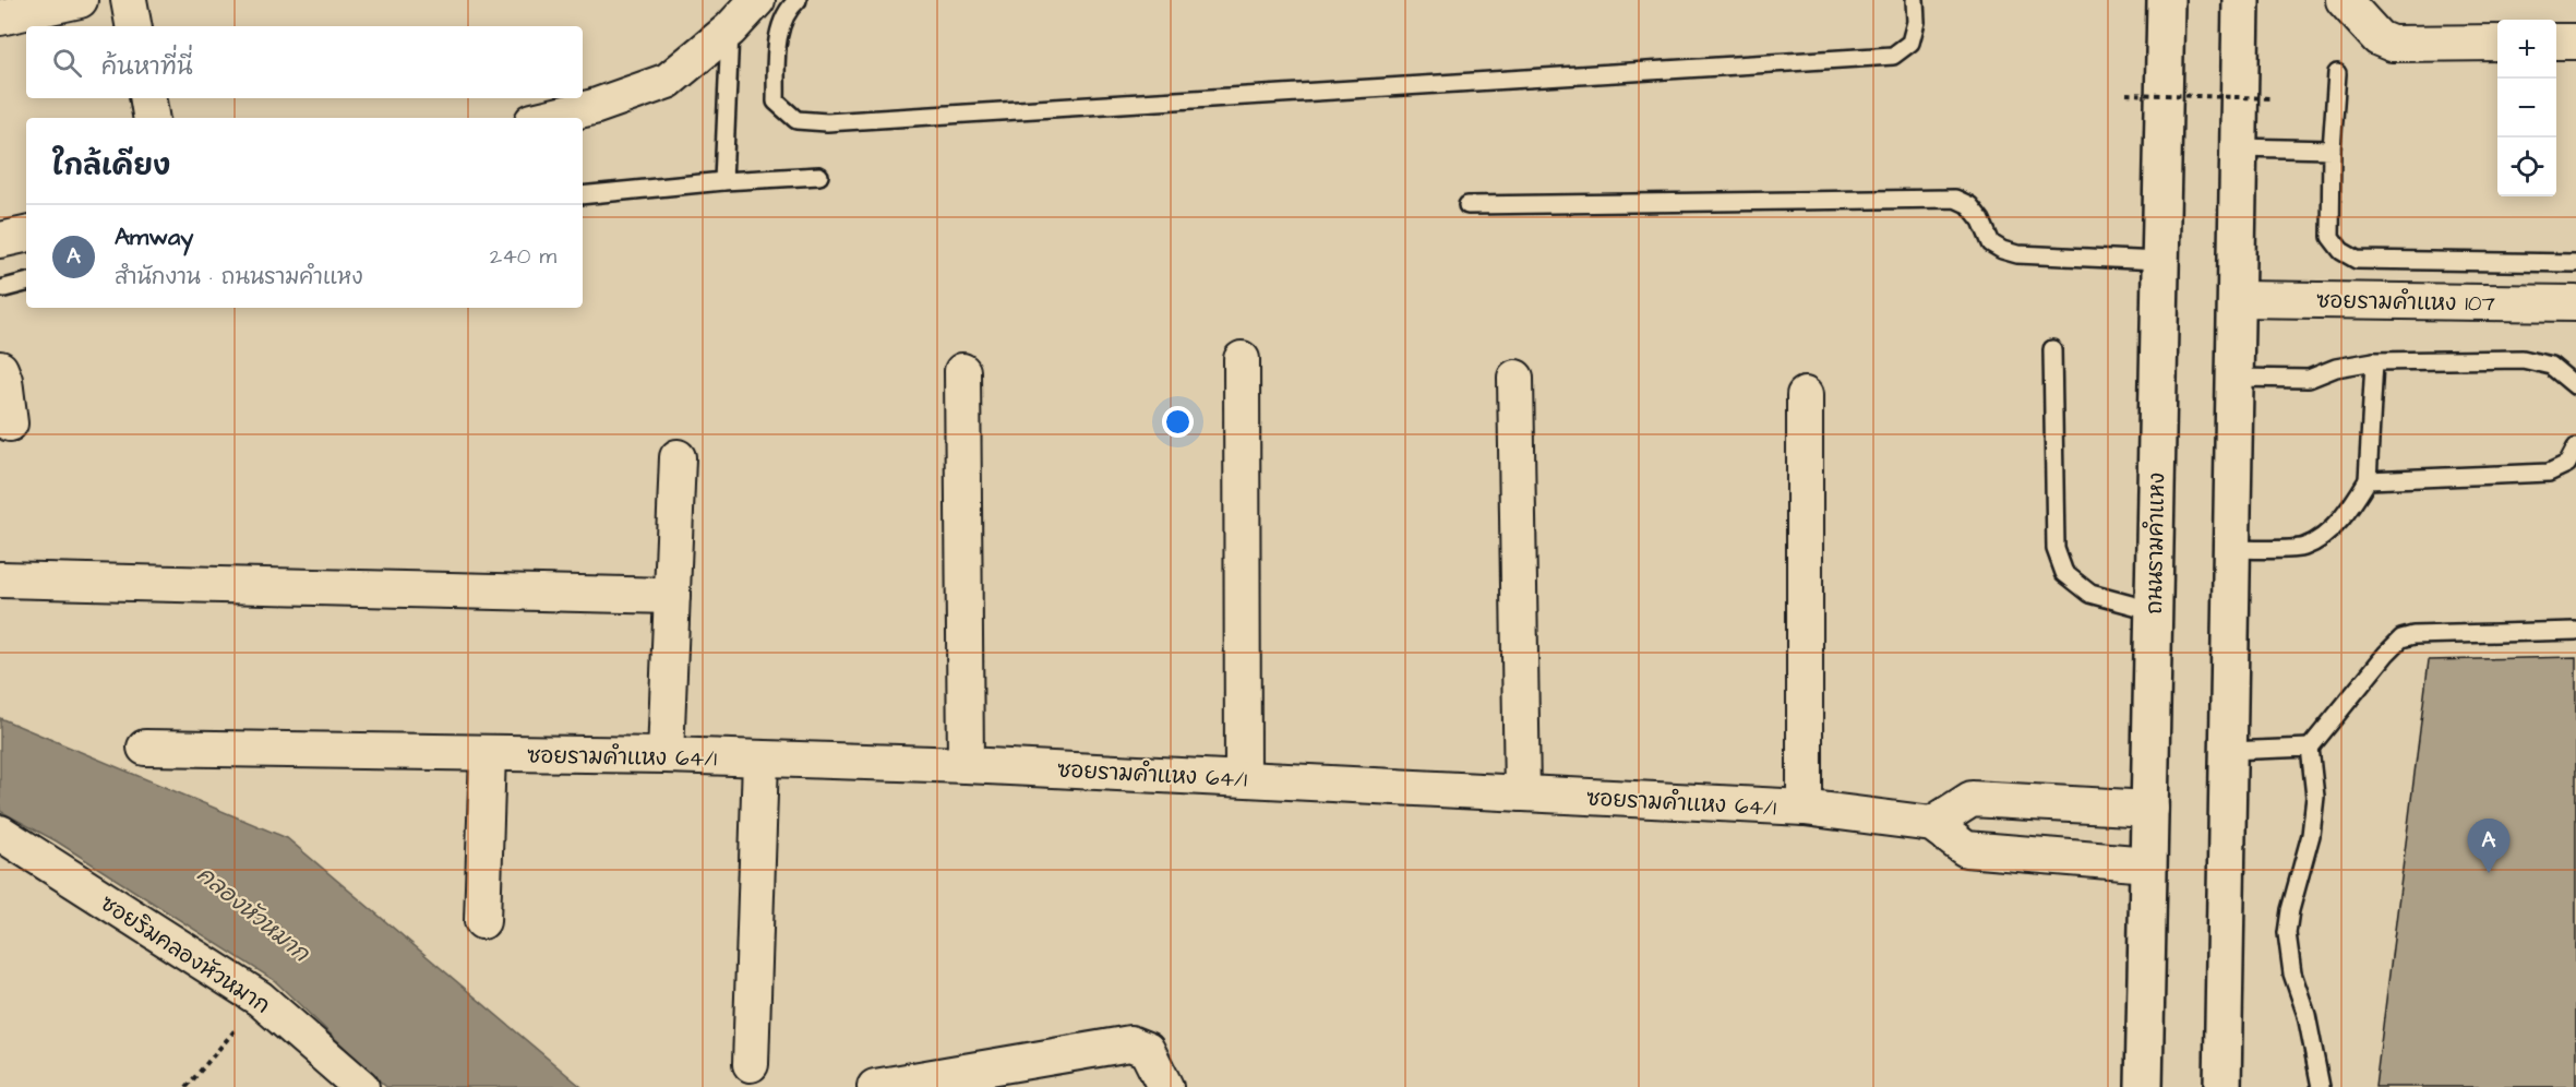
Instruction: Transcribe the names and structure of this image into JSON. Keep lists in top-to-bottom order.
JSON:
{
  "streets": {
    "main road": ["ถนนรามคำแหง"],
    "street": ["ซอยรามคำแหง 107", "ซอยรามคำแหง 64/1", "ซอยริมคลองหัวหมาก"]
  },
  "crossings": [
    ["ถนนรามคำแหง", "ซอยรามคำแหง 64/1"]
  ],
  "water": ["คลองหัวหมาก"],
  "page": {
    "map_buttons": ["+", "−"],
    "search": "ค้นหาที่นี่",
    "heading": "ใกล้เคียง",
    "list": [
      {
        "mark": "A",
        "name": "Amway",
        "note": "สำนักงาน · ถนนรามคำแหง",
        "value": "240 m"
      }
    ],
    "pins": "A"
  }
}
